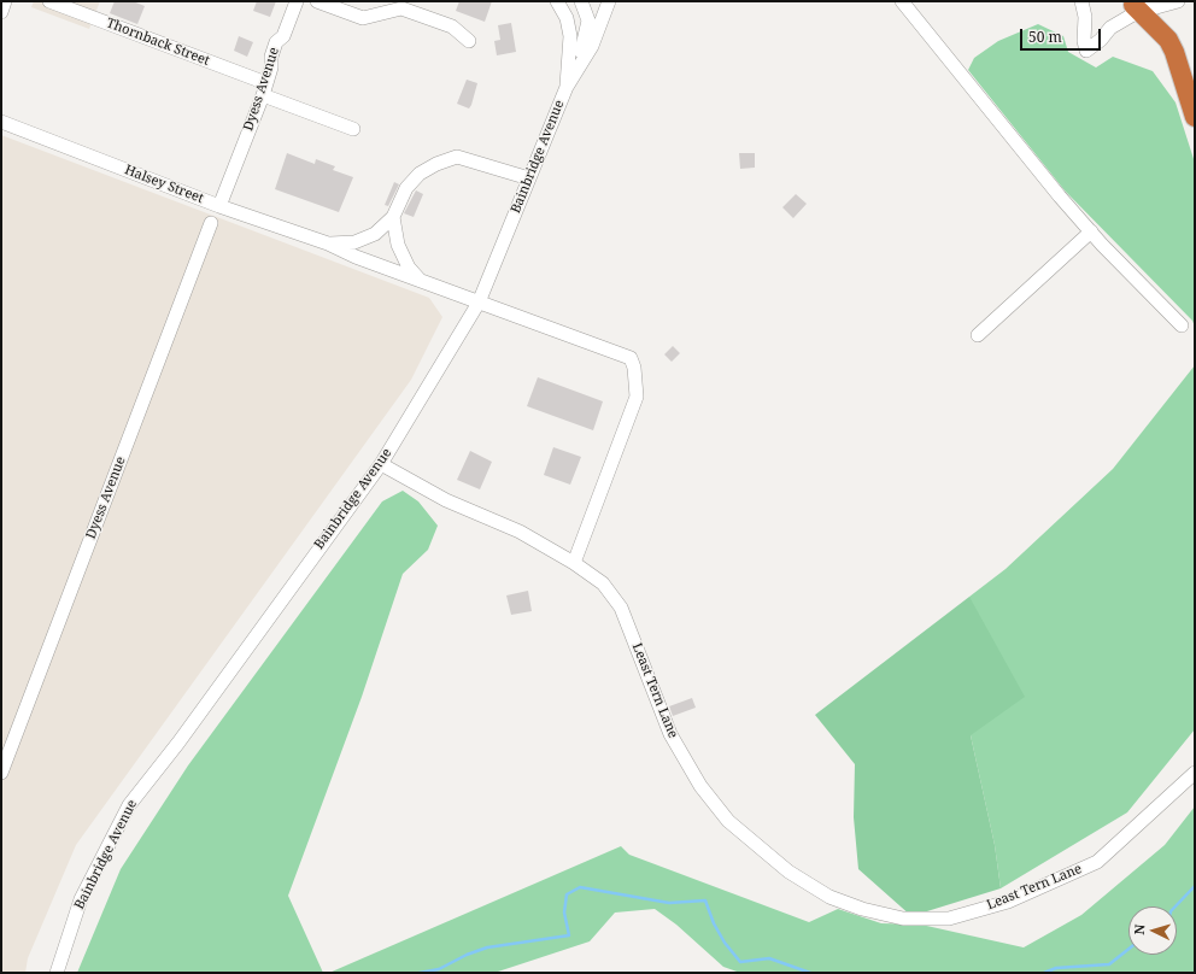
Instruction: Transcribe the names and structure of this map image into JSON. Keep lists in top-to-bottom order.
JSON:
{
  "streets": {
    "street": [
      "Thornback Street",
      "Dyess Avenue",
      "Bainbridge Avenue",
      "Halsey Street",
      "Least Tern Lane"
    ]
  },
  "crossings": [
    ["Thornback Street", "Dyess Avenue"],
    ["Dyess Avenue", "Halsey Street"],
    ["Bainbridge Avenue", "Halsey Street"],
    ["Bainbridge Avenue", "Least Tern Lane"],
    ["Halsey Street", "Least Tern Lane"]
  ],
  "scale_bar": "50 m",
  "north": "left"
}
